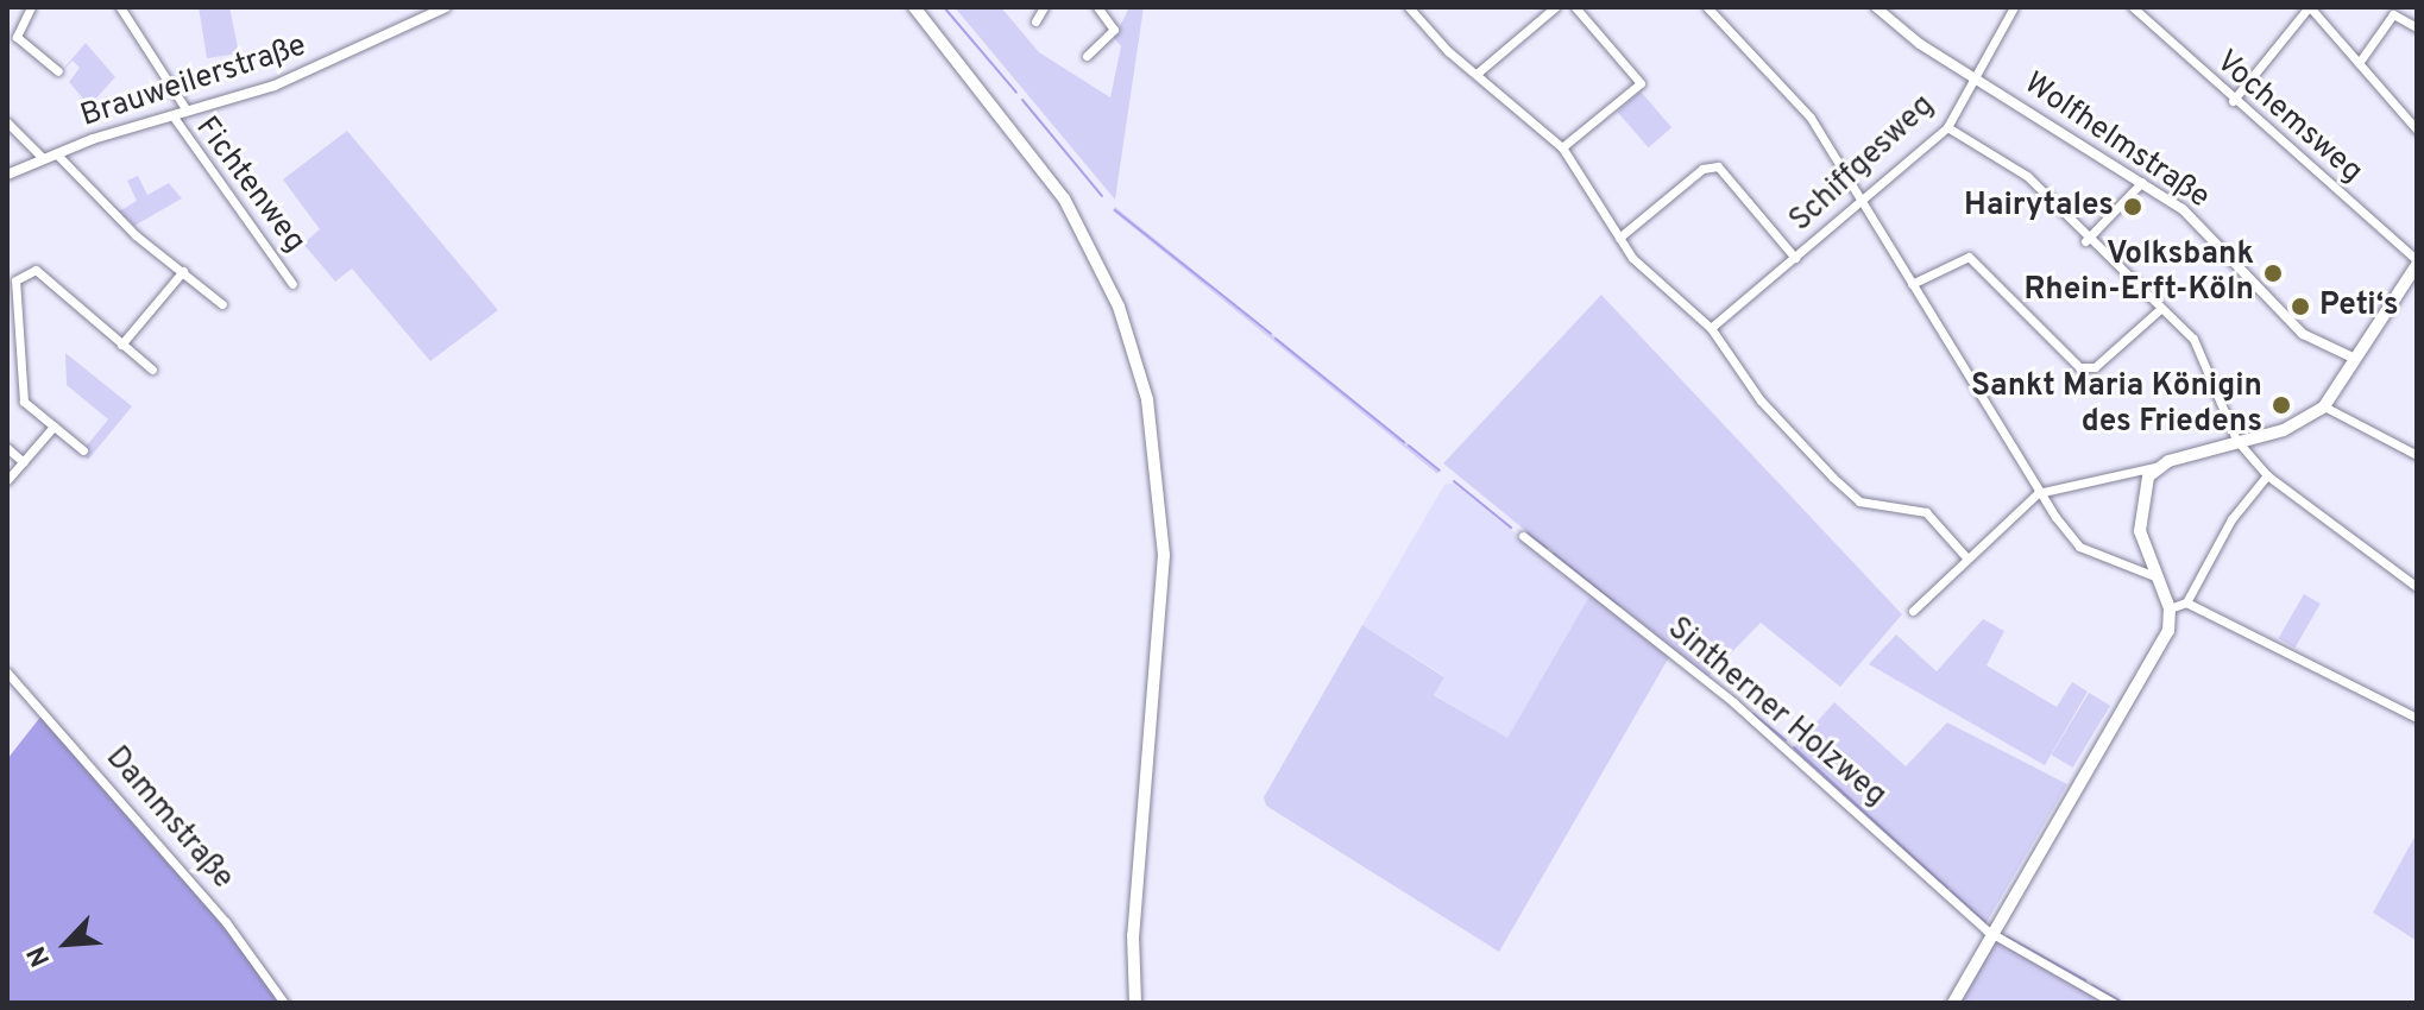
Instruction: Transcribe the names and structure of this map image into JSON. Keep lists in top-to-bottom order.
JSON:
{
  "streets": {
    "street": [
      "Brauweilerstraße",
      "Vochemsweg",
      "Wolfhelmstraße",
      "Schiffgesweg",
      "Fichtenweg",
      "Sintherner Holzweg",
      "Dammstraße"
    ]
  },
  "crossings": [
    ["Brauweilerstraße", "Fichtenweg"],
    ["Wolfhelmstraße", "Schiffgesweg"]
  ],
  "places": [
    "Hairytales",
    "Volksbank Rhein-Erft-Köln",
    "Peti‘s",
    "Sankt Maria Königin des Friedens"
  ],
  "north": "bottom left"
}
